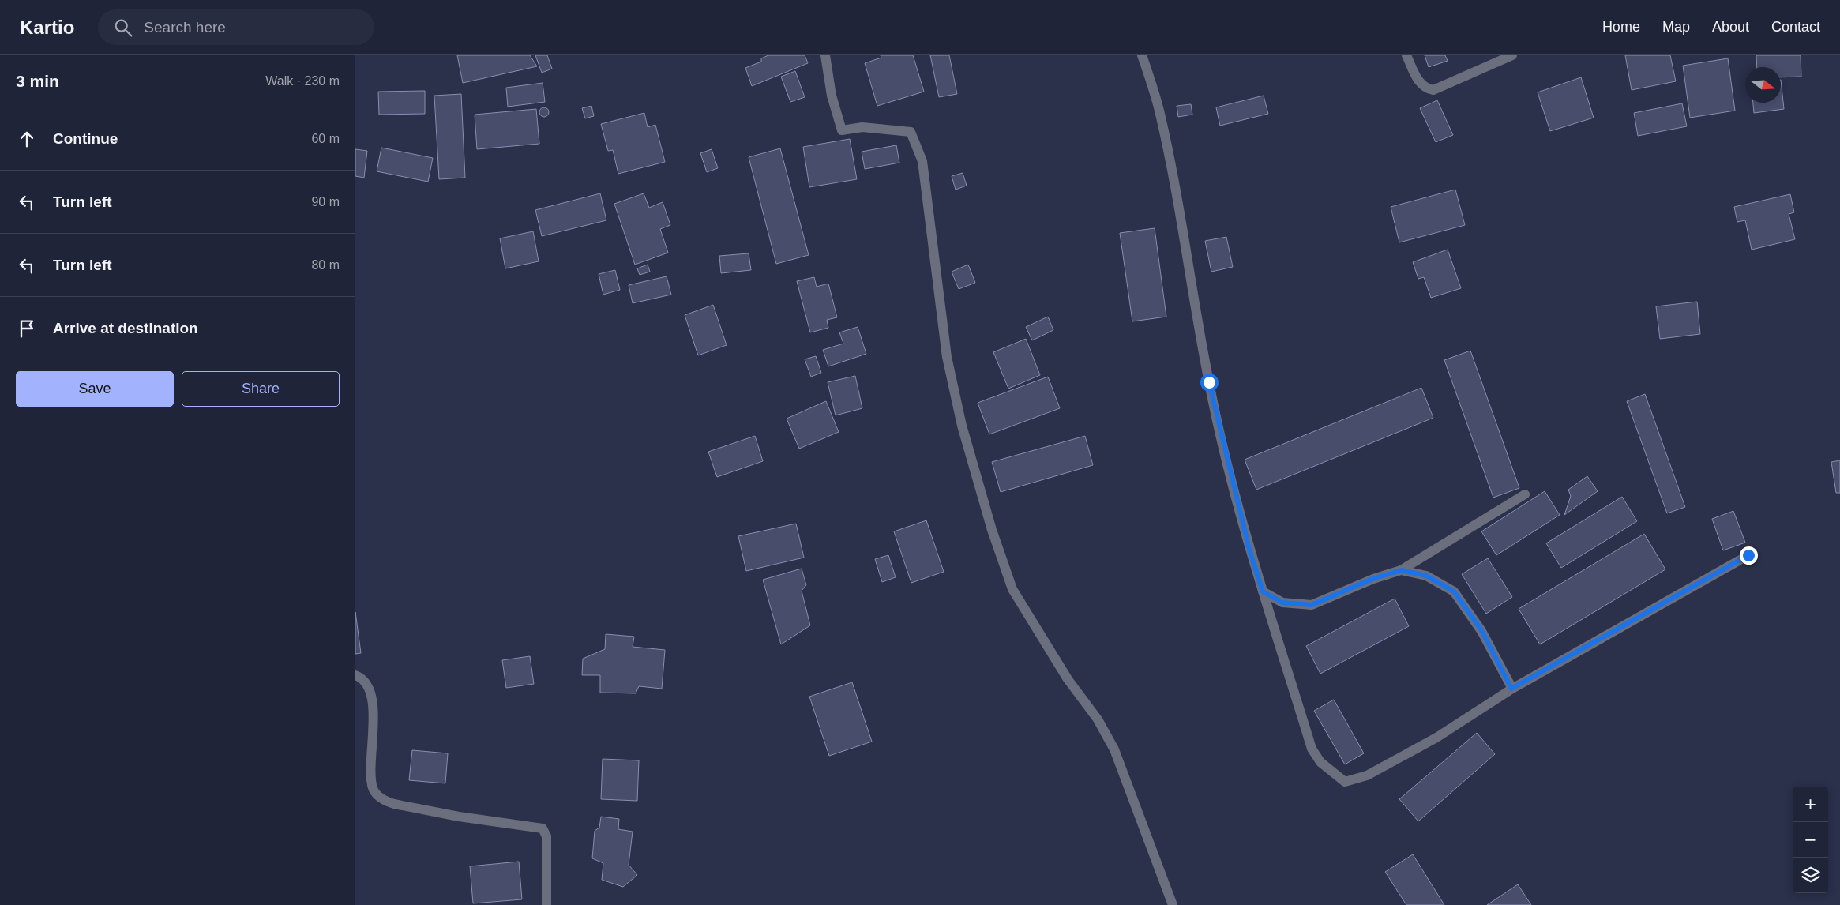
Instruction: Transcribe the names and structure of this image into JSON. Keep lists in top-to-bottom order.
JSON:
{
  "north": "right",
  "page": {
    "header": "Kartio",
    "search": "Search here",
    "nav": [
      "Home",
      "Map",
      "About",
      "Contact"
    ],
    "heading": ["3 min", "Walk · 230 m"],
    "list": [
      ["Continue", "60 m"],
      ["Turn left", "90 m"],
      ["Turn left", "80 m"],
      "Arrive at destination"
    ],
    "buttons": ["Save", "Share"],
    "map_buttons": ["+", "−"]
  }
}
